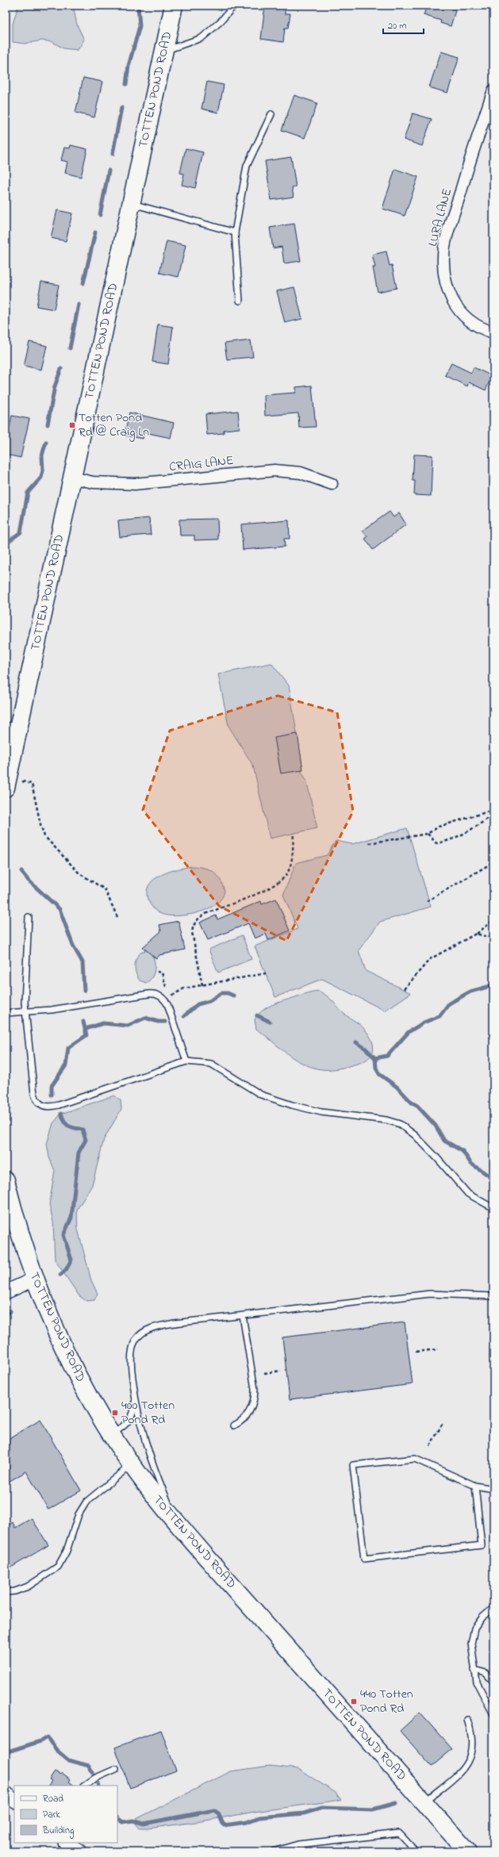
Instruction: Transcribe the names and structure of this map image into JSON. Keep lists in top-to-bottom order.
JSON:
{
  "streets": {
    "main road": ["TOTTEN POND ROAD"],
    "street": ["LURA LANE", "CRAIG LANE"]
  },
  "crossings": [
    ["TOTTEN POND ROAD", "CRAIG LANE"]
  ],
  "places": {
    "transit": ["Totten Pond Rd @ Craig Ln", "400 Totten Pond Rd", "440 Totten Pond Rd"]
  },
  "legend": ["Road", "Park", "Building"],
  "scale_bar": "20 m"
}
